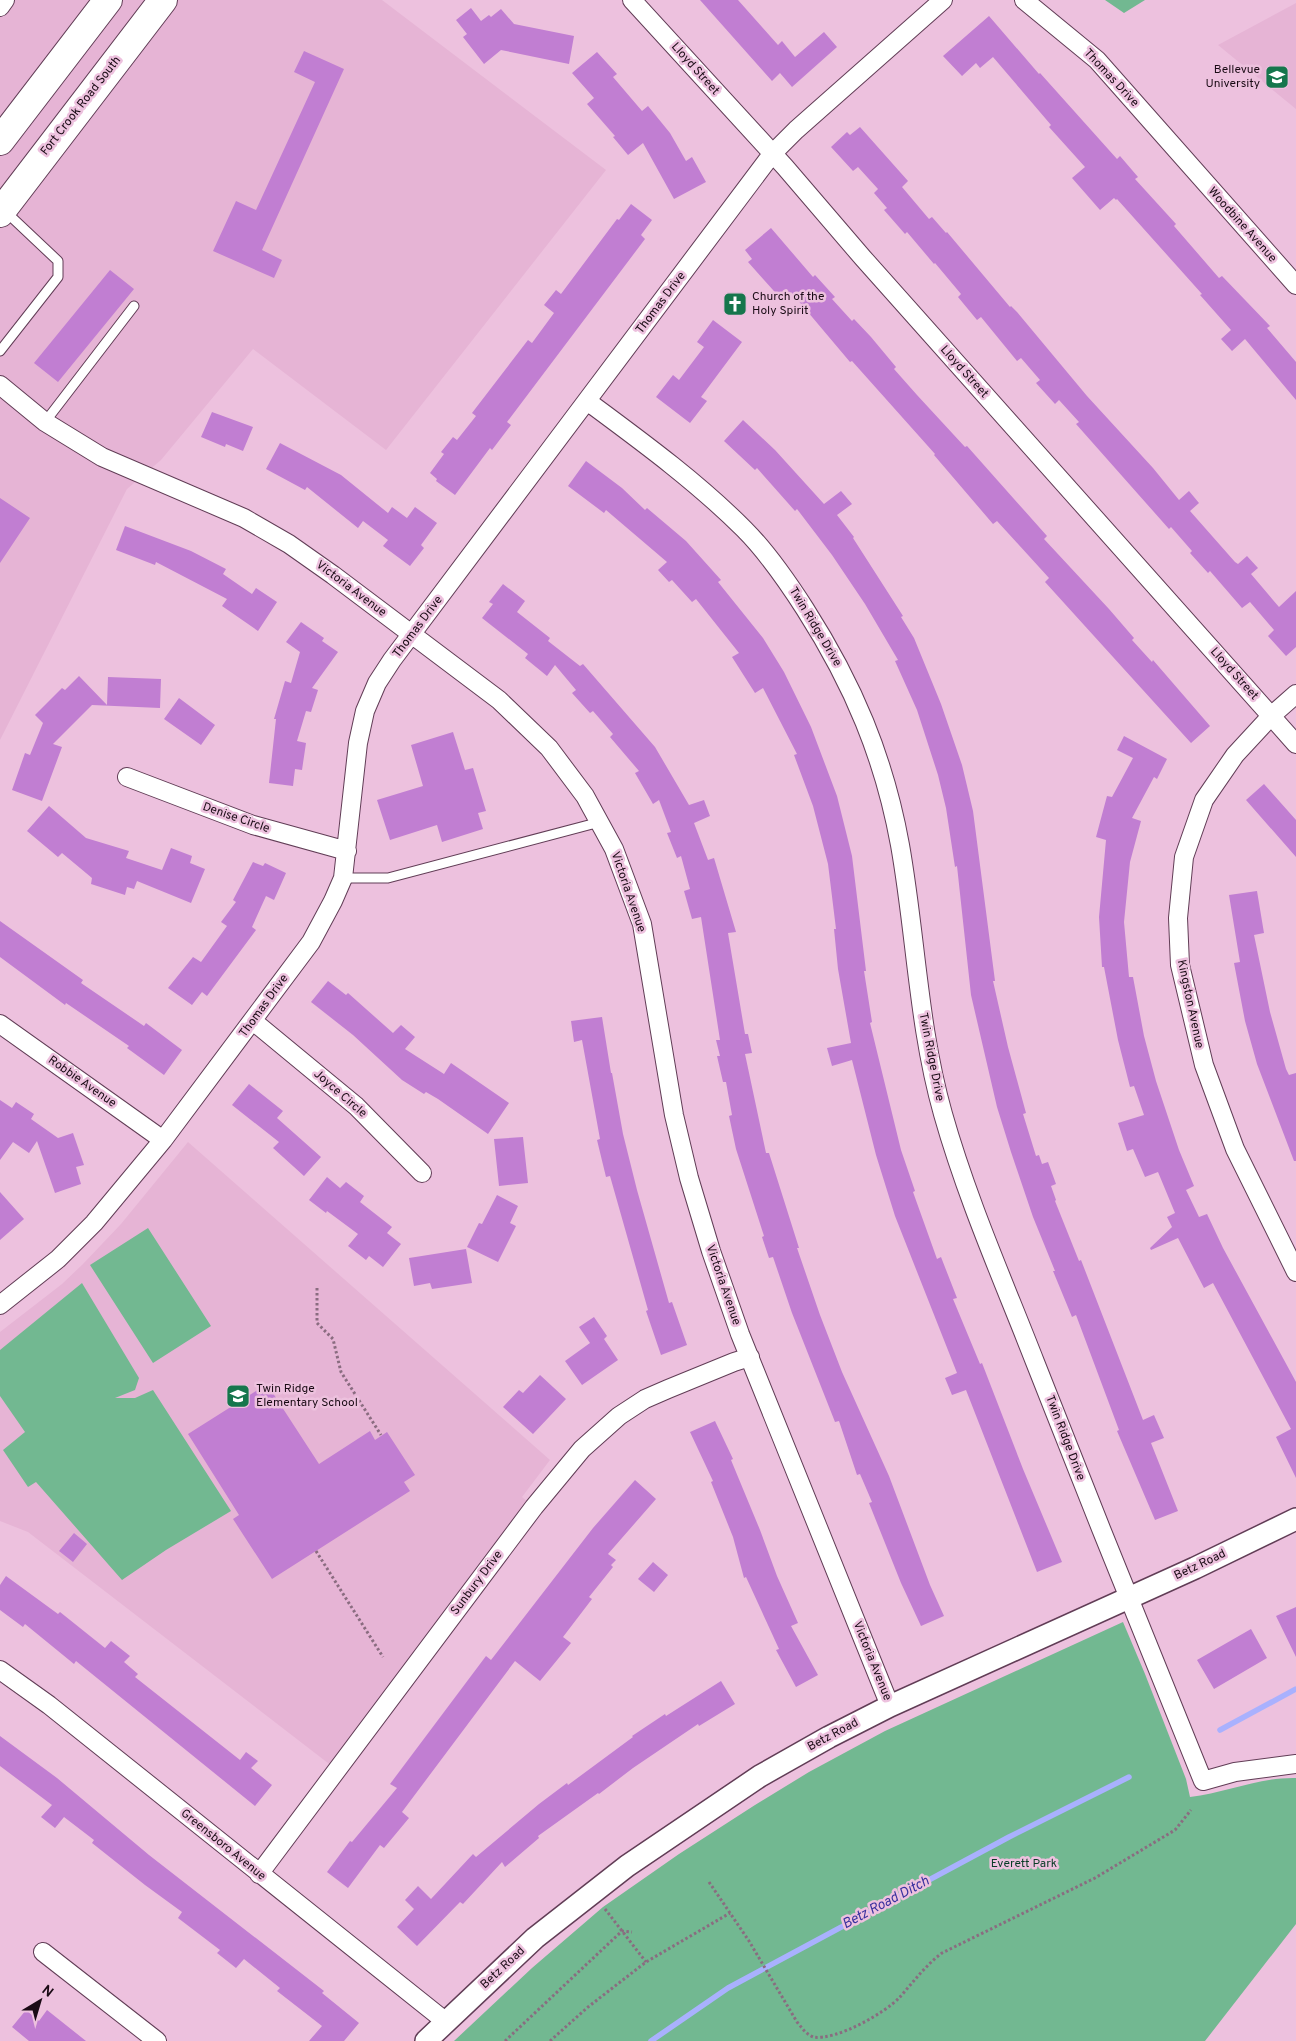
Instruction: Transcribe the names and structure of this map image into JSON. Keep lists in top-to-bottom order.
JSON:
{
  "streets": {
    "main road": ["Fort Crook Road South"],
    "street": [
      "Lloyd Street",
      "Thomas Drive",
      "Woodbine Avenue",
      "Victoria Avenue",
      "Twin Ridge Drive",
      "Denise Circle",
      "Kingston Avenue",
      "Robbie Avenue",
      "Joyce Circle",
      "Betz Road",
      "Sunbury Drive",
      "Greensboro Avenue"
    ]
  },
  "crossings": [
    ["Lloyd Street", "Thomas Drive"],
    ["Lloyd Street", "Kingston Avenue"],
    ["Thomas Drive", "Woodbine Avenue"],
    ["Thomas Drive", "Victoria Avenue"],
    ["Thomas Drive", "Twin Ridge Drive"],
    ["Thomas Drive", "Denise Circle"],
    ["Thomas Drive", "Robbie Avenue"],
    ["Thomas Drive", "Joyce Circle"],
    ["Victoria Avenue", "Betz Road"],
    ["Victoria Avenue", "Sunbury Drive"],
    ["Twin Ridge Drive", "Betz Road"],
    ["Betz Road", "Greensboro Avenue"],
    ["Sunbury Drive", "Greensboro Avenue"]
  ],
  "water": ["Betz Road Ditch"],
  "parks": ["Everett Park"],
  "places": {
    "school or university": ["Bellevue University", "Twin Ridge Elementary School"],
    "church": ["Church of the Holy Spirit"]
  },
  "north": "top right"
}
